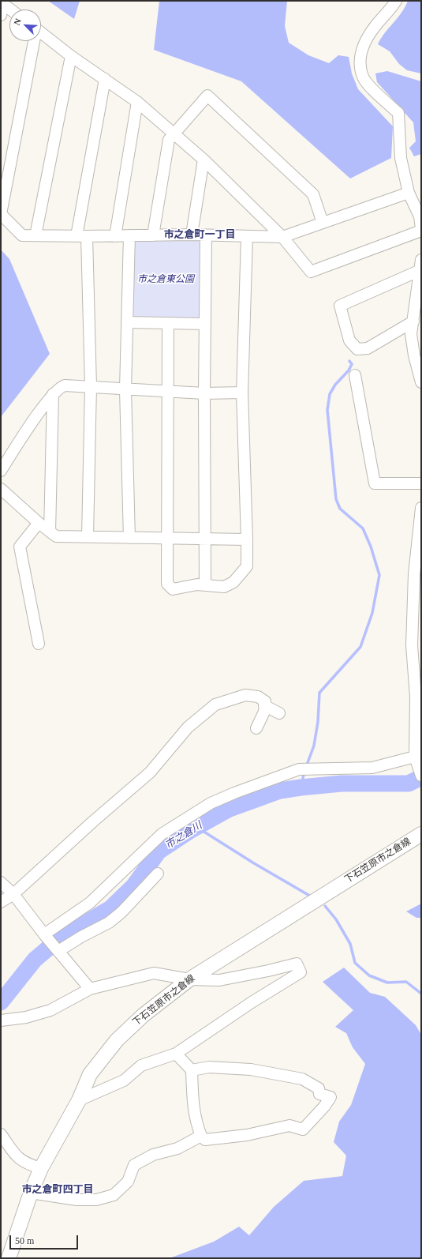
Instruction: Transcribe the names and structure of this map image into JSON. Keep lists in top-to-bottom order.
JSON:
{
  "streets": {
    "main road": ["下石笠原市之倉線"]
  },
  "districts": ["市之倉町一丁目", "市之倉町四丁目"],
  "water": ["市之倉川"],
  "parks": ["市之倉東公園"],
  "scale_bar": "50 m",
  "north": "top left"
}
